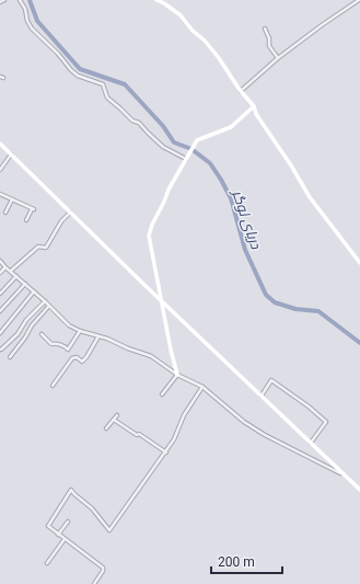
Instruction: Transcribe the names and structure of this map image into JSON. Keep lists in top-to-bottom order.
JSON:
{
  "water": ["دریای لوگر"],
  "scale_bar": "200 m"
}
